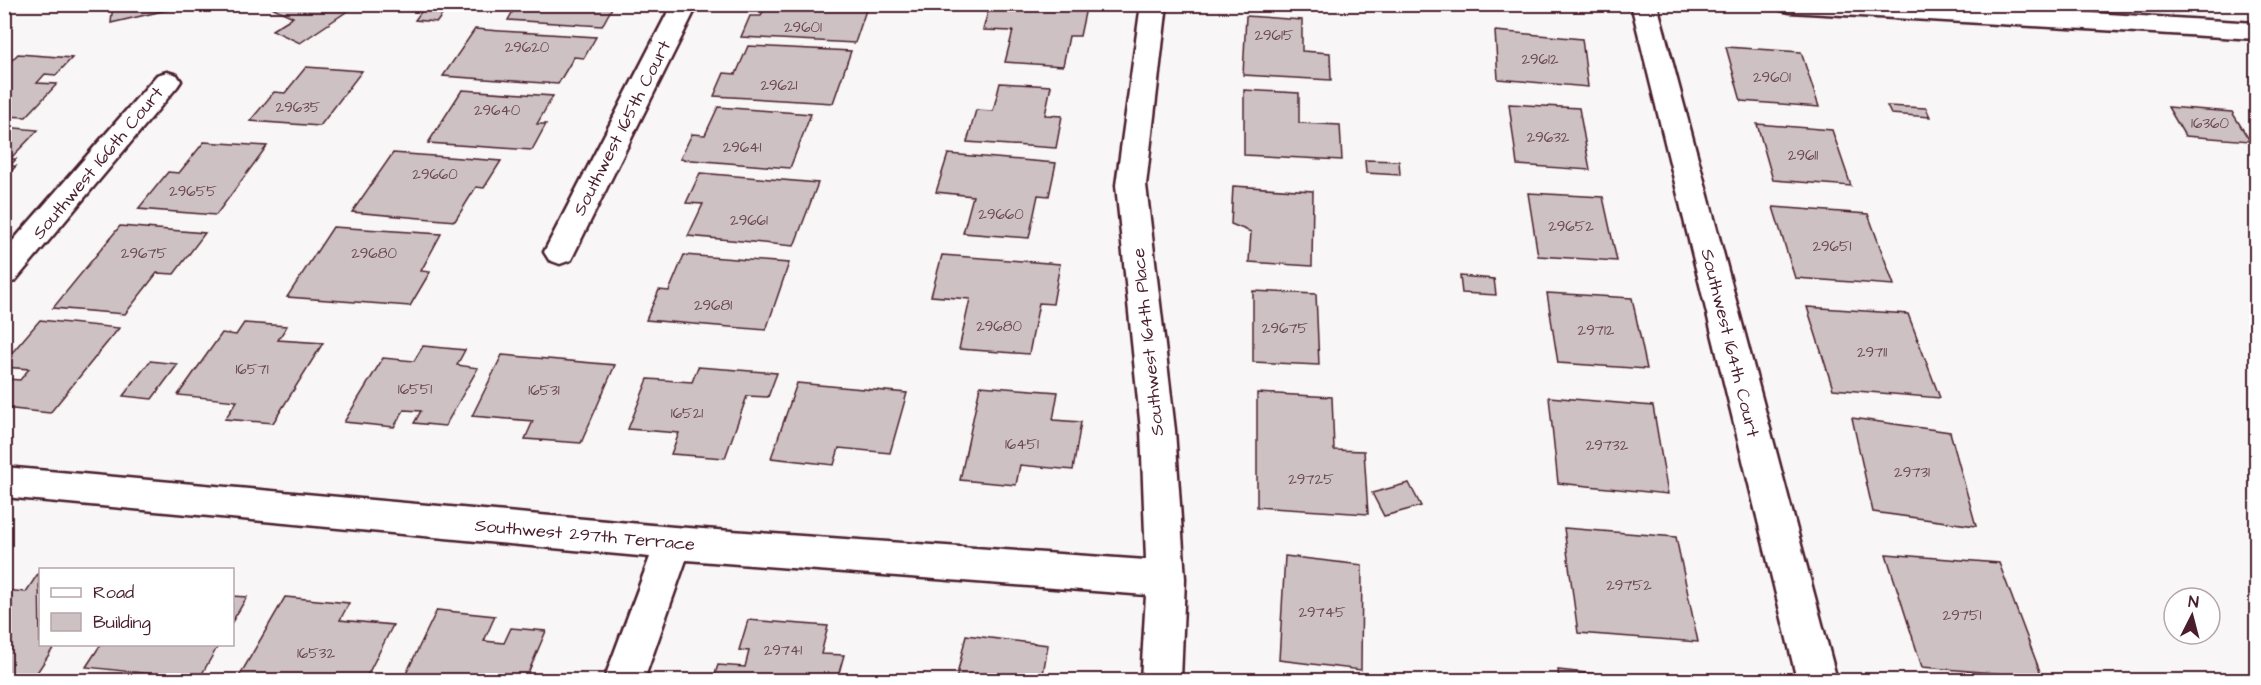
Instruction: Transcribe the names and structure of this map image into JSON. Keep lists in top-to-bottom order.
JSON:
{
  "streets": {
    "street": [
      "Southwest 165th Court",
      "Southwest 166th Court",
      "Southwest 164th Place",
      "Southwest 164th Court",
      "Southwest 297th Terrace"
    ]
  },
  "crossings": [
    ["Southwest 164th Place", "Southwest 297th Terrace"]
  ],
  "house_numbers": [
    "29601",
    "29615",
    "29620",
    "29612",
    "29601",
    "29621",
    "29635",
    "29640",
    "16360",
    "29632",
    "29641",
    "29611",
    "29660",
    "29655",
    "29660",
    "29661",
    "29652",
    "29651",
    "29675",
    "29680",
    "29681",
    "29680",
    "29675",
    "29712",
    "29711",
    "16571",
    "16551",
    "16531",
    "16521",
    "16451",
    "29732",
    "29731",
    "29725",
    "29752",
    "29745",
    "29751",
    "29741",
    "16532"
  ],
  "legend": ["Road", "Building"],
  "north": "top"
}
